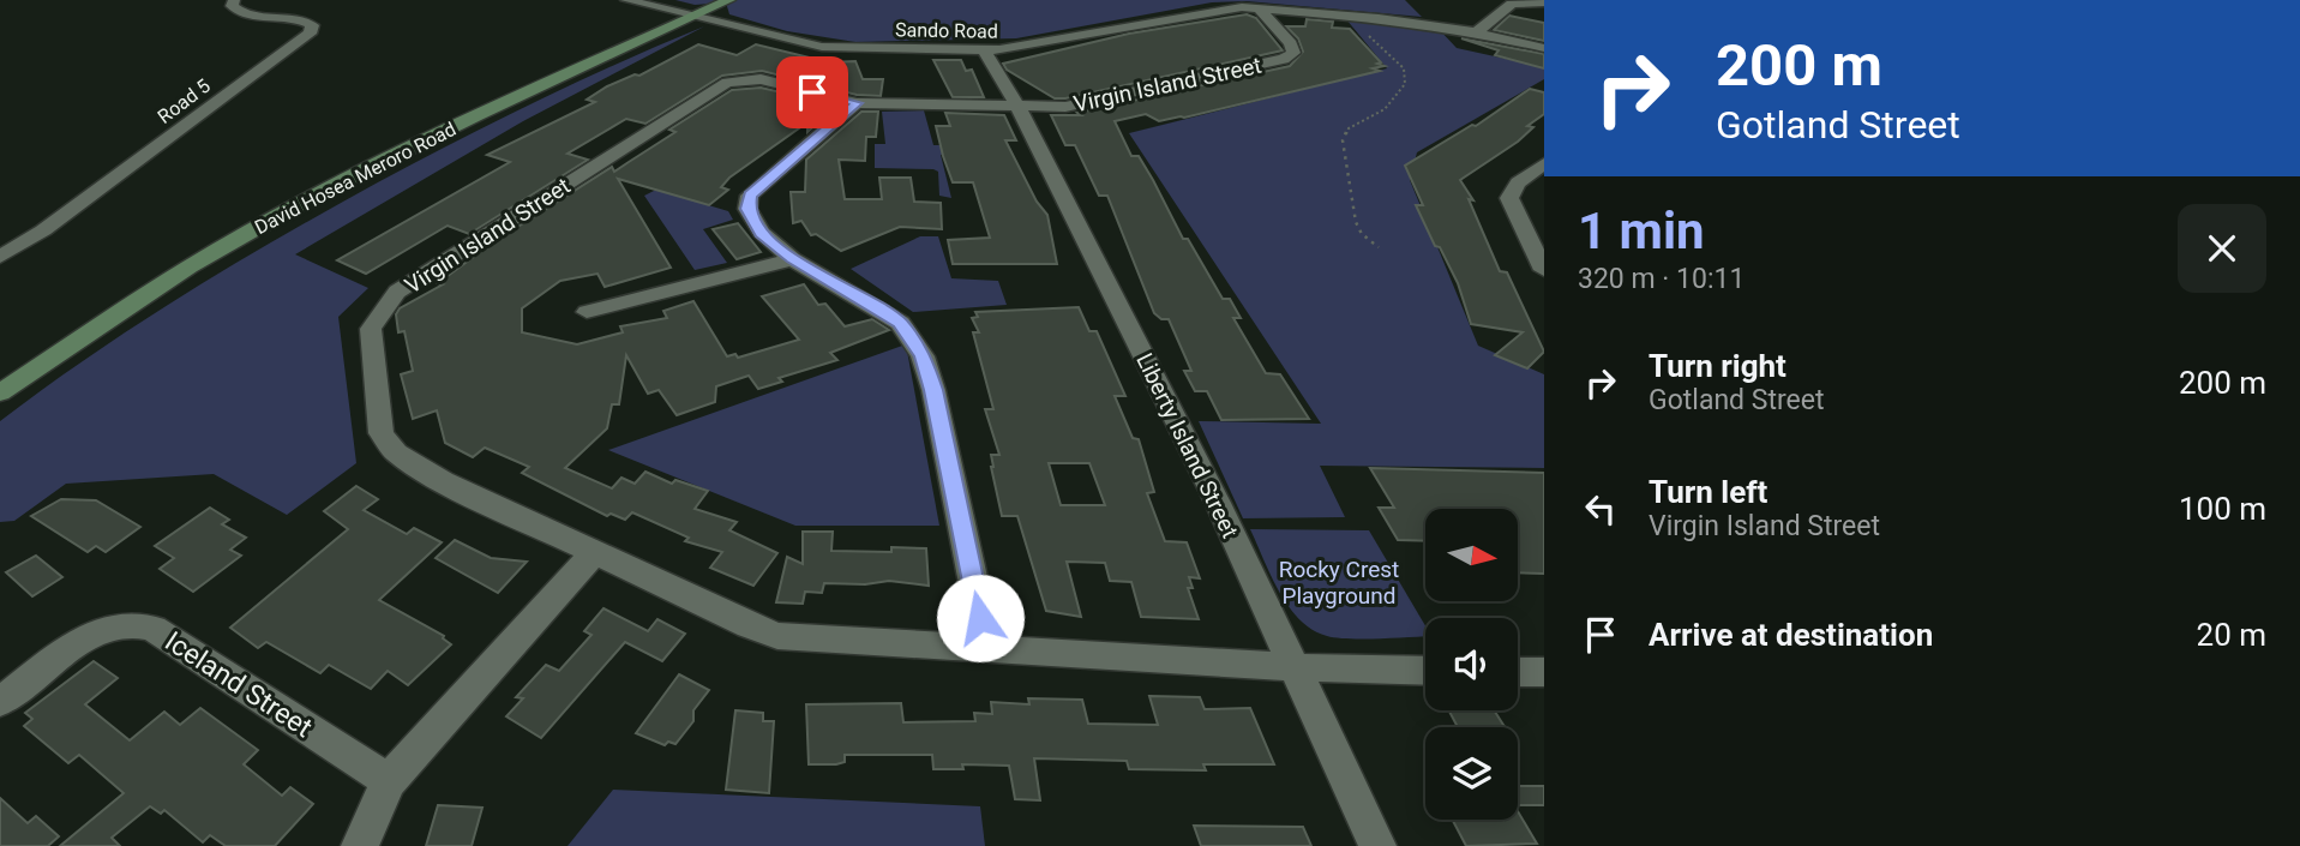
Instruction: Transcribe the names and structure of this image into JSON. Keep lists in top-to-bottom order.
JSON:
{
  "streets": {
    "main road": ["David Hosea Meroro Road"],
    "street": [
      "Sando Road",
      "Virgin Island Street",
      "Road 5",
      "Liberty Island Street",
      "Iceland Street"
    ]
  },
  "crossings": [
    ["Sando Road", "Virgin Island Street"],
    ["Sando Road", "David Hosea Meroro Road"],
    ["Sando Road", "Liberty Island Street"],
    ["Virgin Island Street", "Liberty Island Street"]
  ],
  "parks": ["Rocky Crest Playground"],
  "north": "right",
  "page": {
    "turn": ["200 m", "Gotland Street"],
    "heading": ["1 min", "320 m · 10:11"],
    "list": [
      {
        "name": "Turn right",
        "note": "Gotland Street",
        "value": "200 m"
      },
      {
        "name": "Turn left",
        "note": "Virgin Island Street",
        "value": "100 m"
      },
      {
        "name": "Arrive at destination",
        "value": "20 m"
      }
    ]
  }
}
